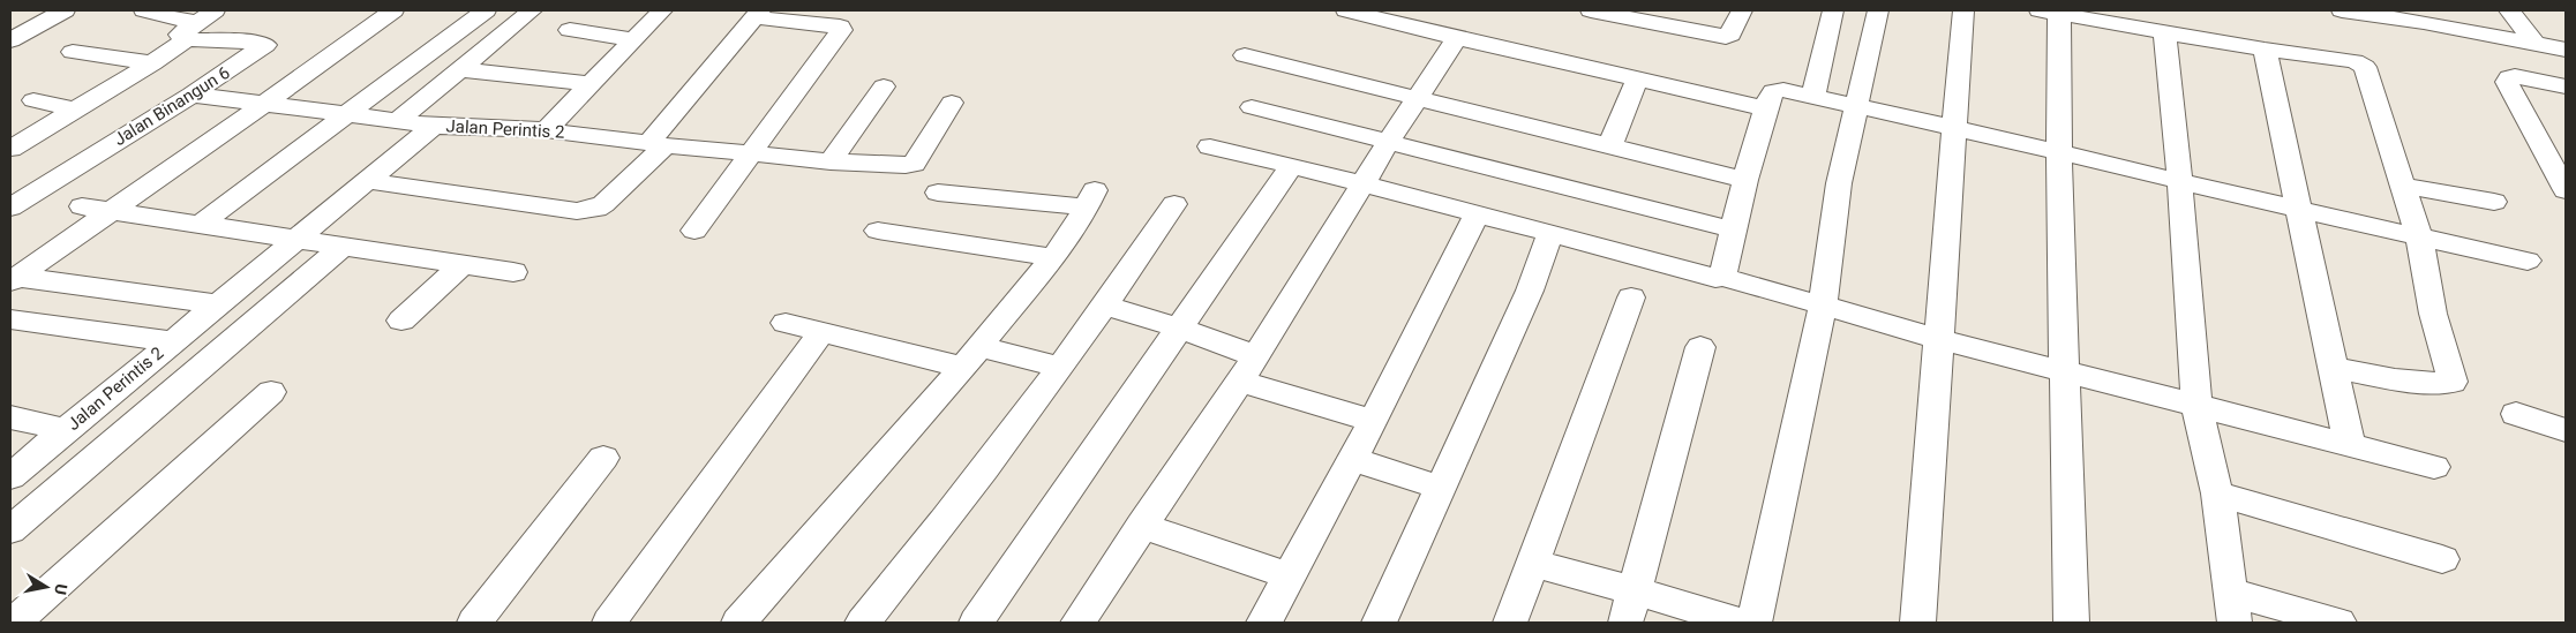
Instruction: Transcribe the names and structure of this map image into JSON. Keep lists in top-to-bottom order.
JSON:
{
  "streets": {
    "street": ["Jalan Binangun 6", "Jalan Perintis 2"]
  },
  "north": "right"
}
